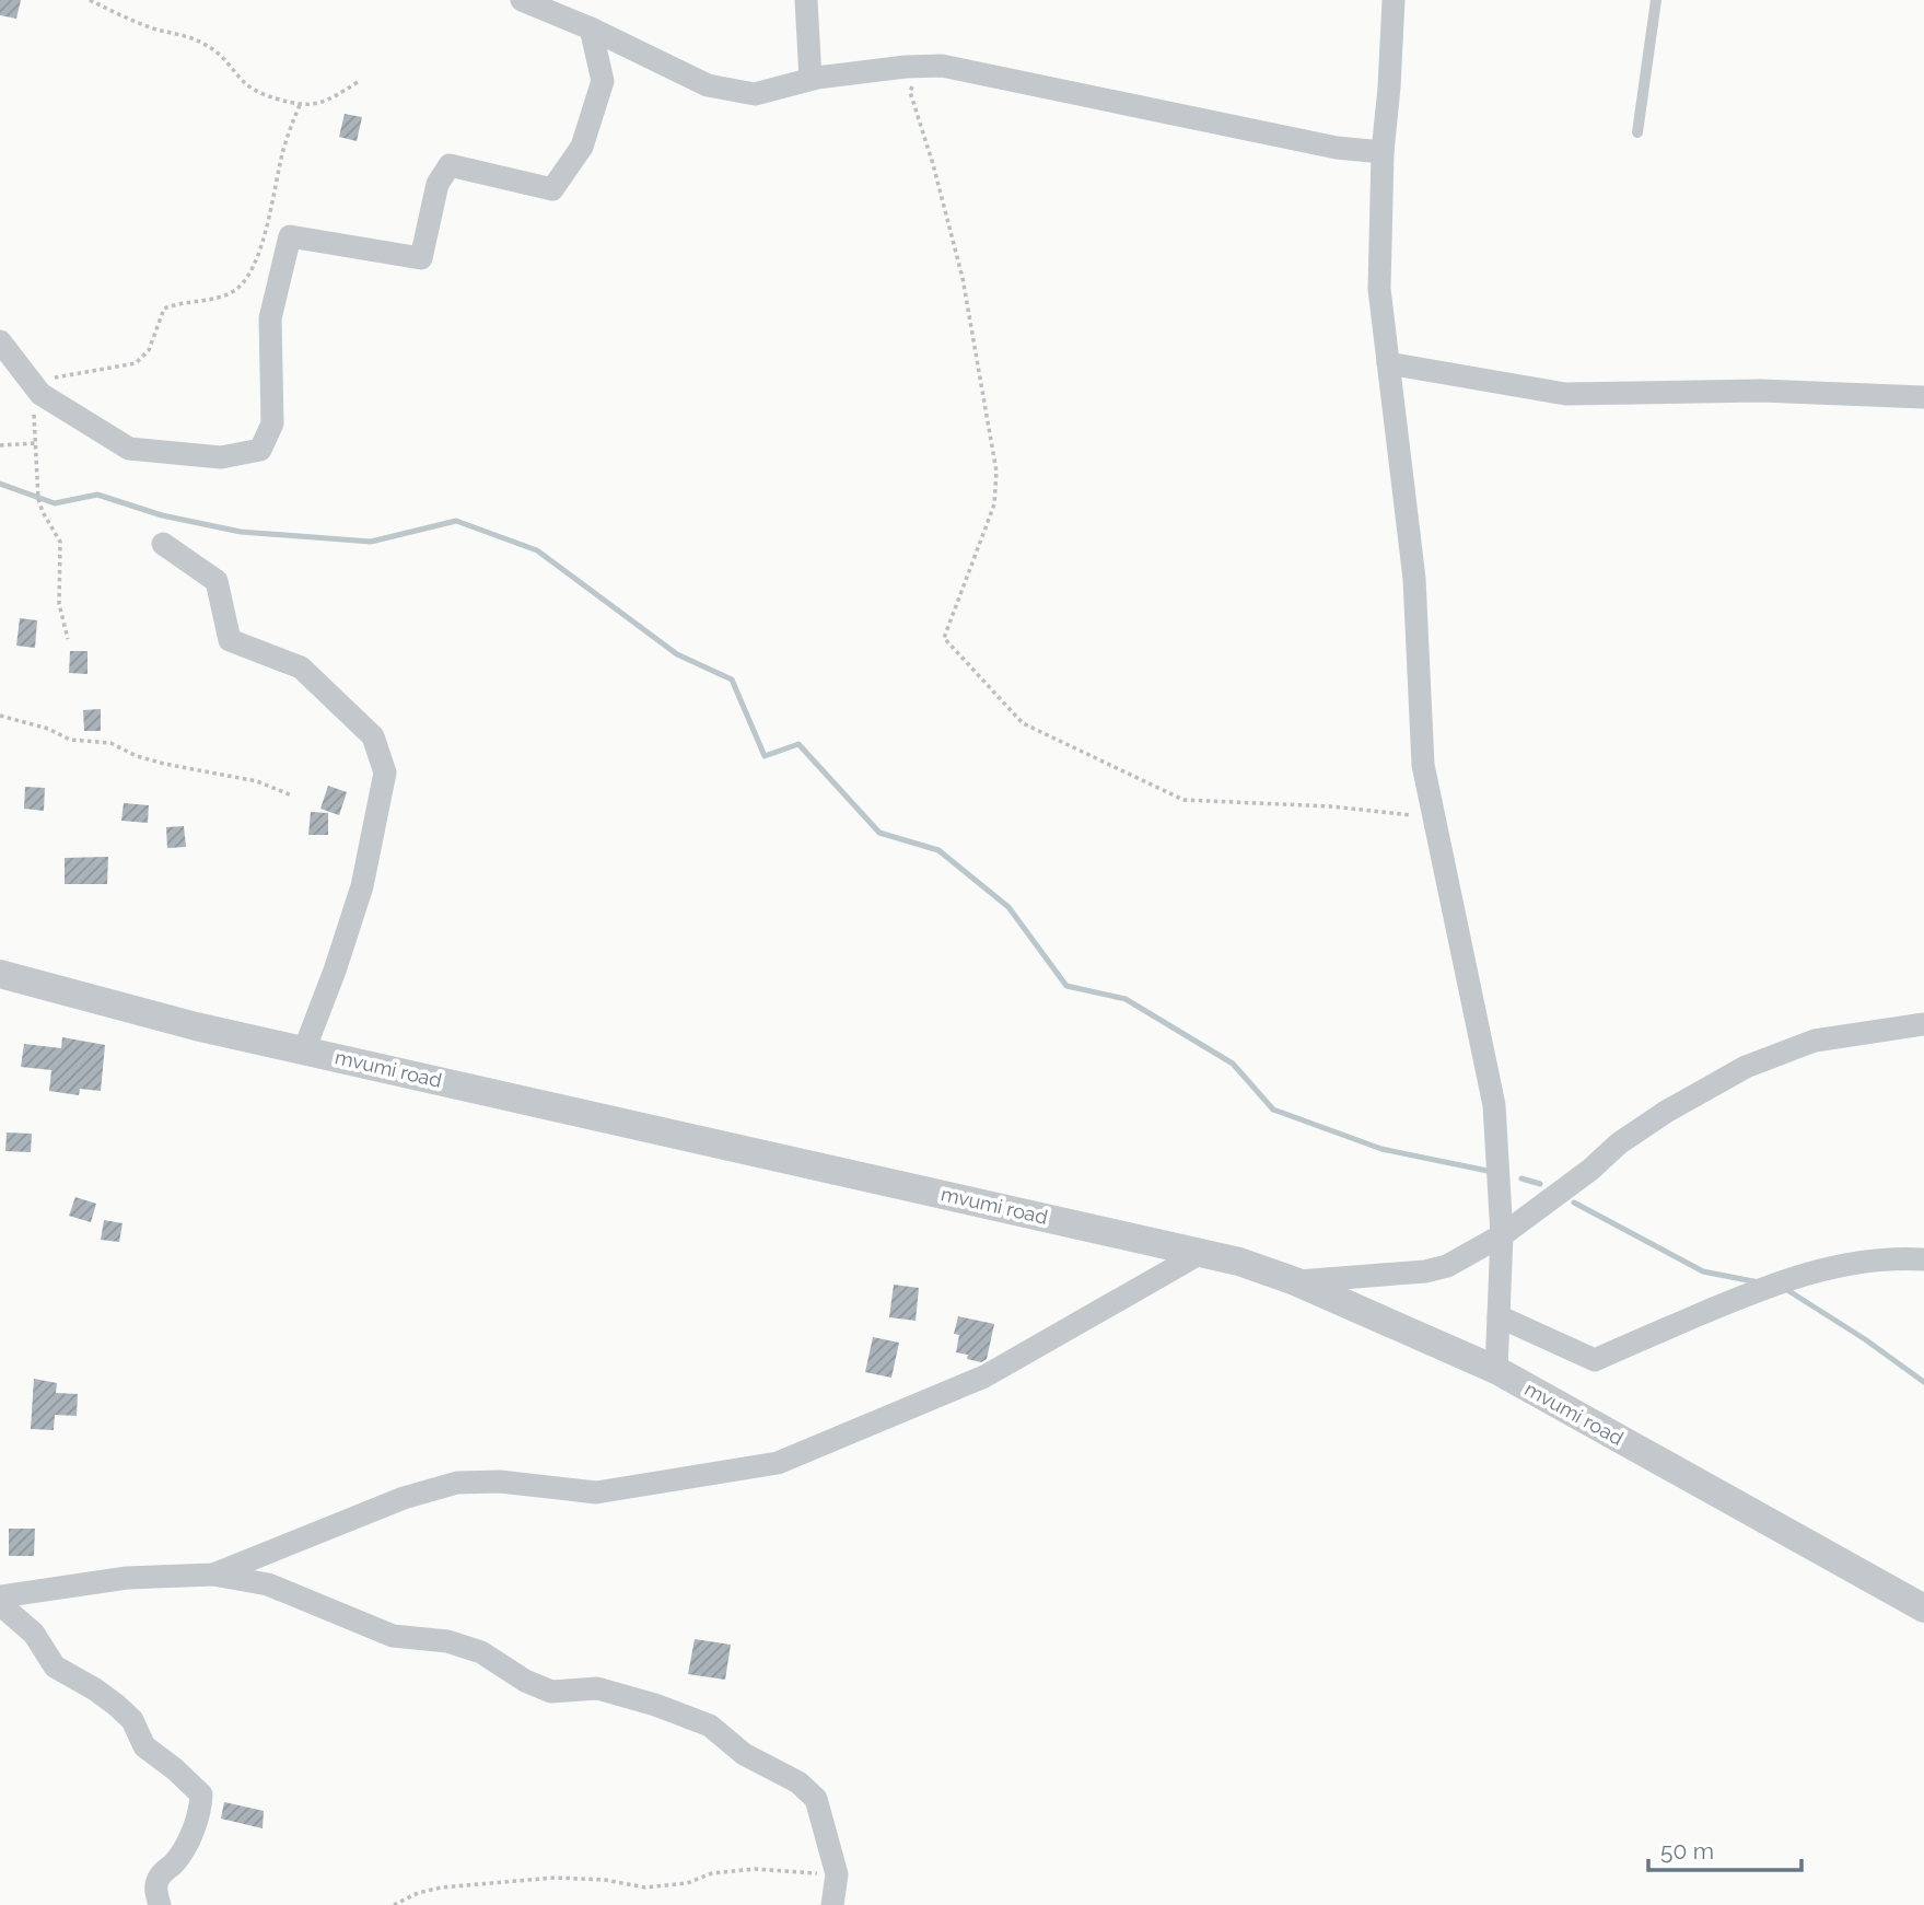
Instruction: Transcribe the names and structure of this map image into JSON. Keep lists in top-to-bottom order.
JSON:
{
  "streets": {
    "street": ["mvumi road"]
  },
  "scale_bar": "50 m"
}
